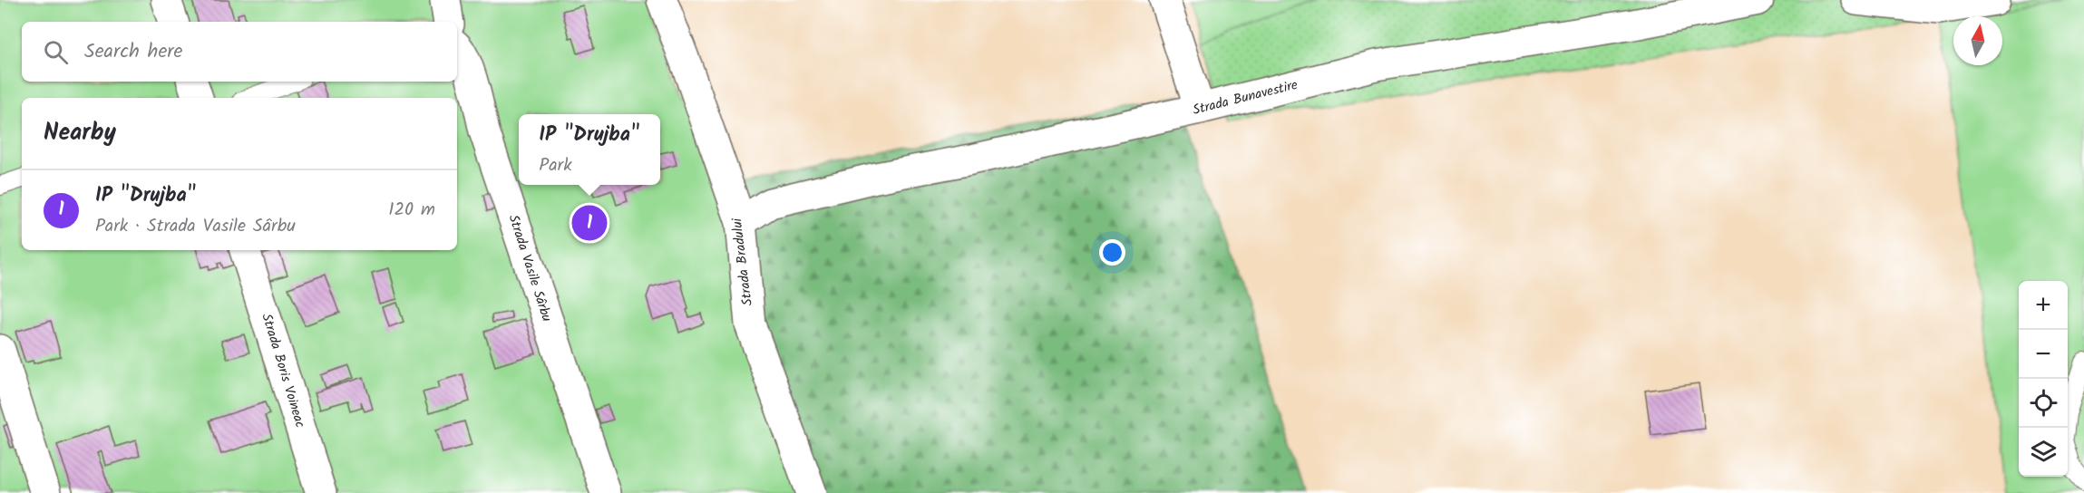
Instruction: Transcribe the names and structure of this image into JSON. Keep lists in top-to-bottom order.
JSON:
{
  "streets": {
    "street": [
      "Strada Bunavestire",
      "Strada Bradului",
      "Strada Vasile Sârbu",
      "Strada Boris Voineac"
    ]
  },
  "crossings": [
    ["Strada Bunavestire", "Strada Bradului"]
  ],
  "north": "top",
  "page": {
    "search": "Search here",
    "heading": "Nearby",
    "popup": ["IP \"Drujba\"", "Park"],
    "list": [
      {
        "mark": "1",
        "name": "IP \"Drujba\"",
        "note": "Park · Strada Vasile Sârbu",
        "value": "120 m"
      }
    ],
    "pins": "1",
    "map_buttons": ["+", "−"]
  }
}
